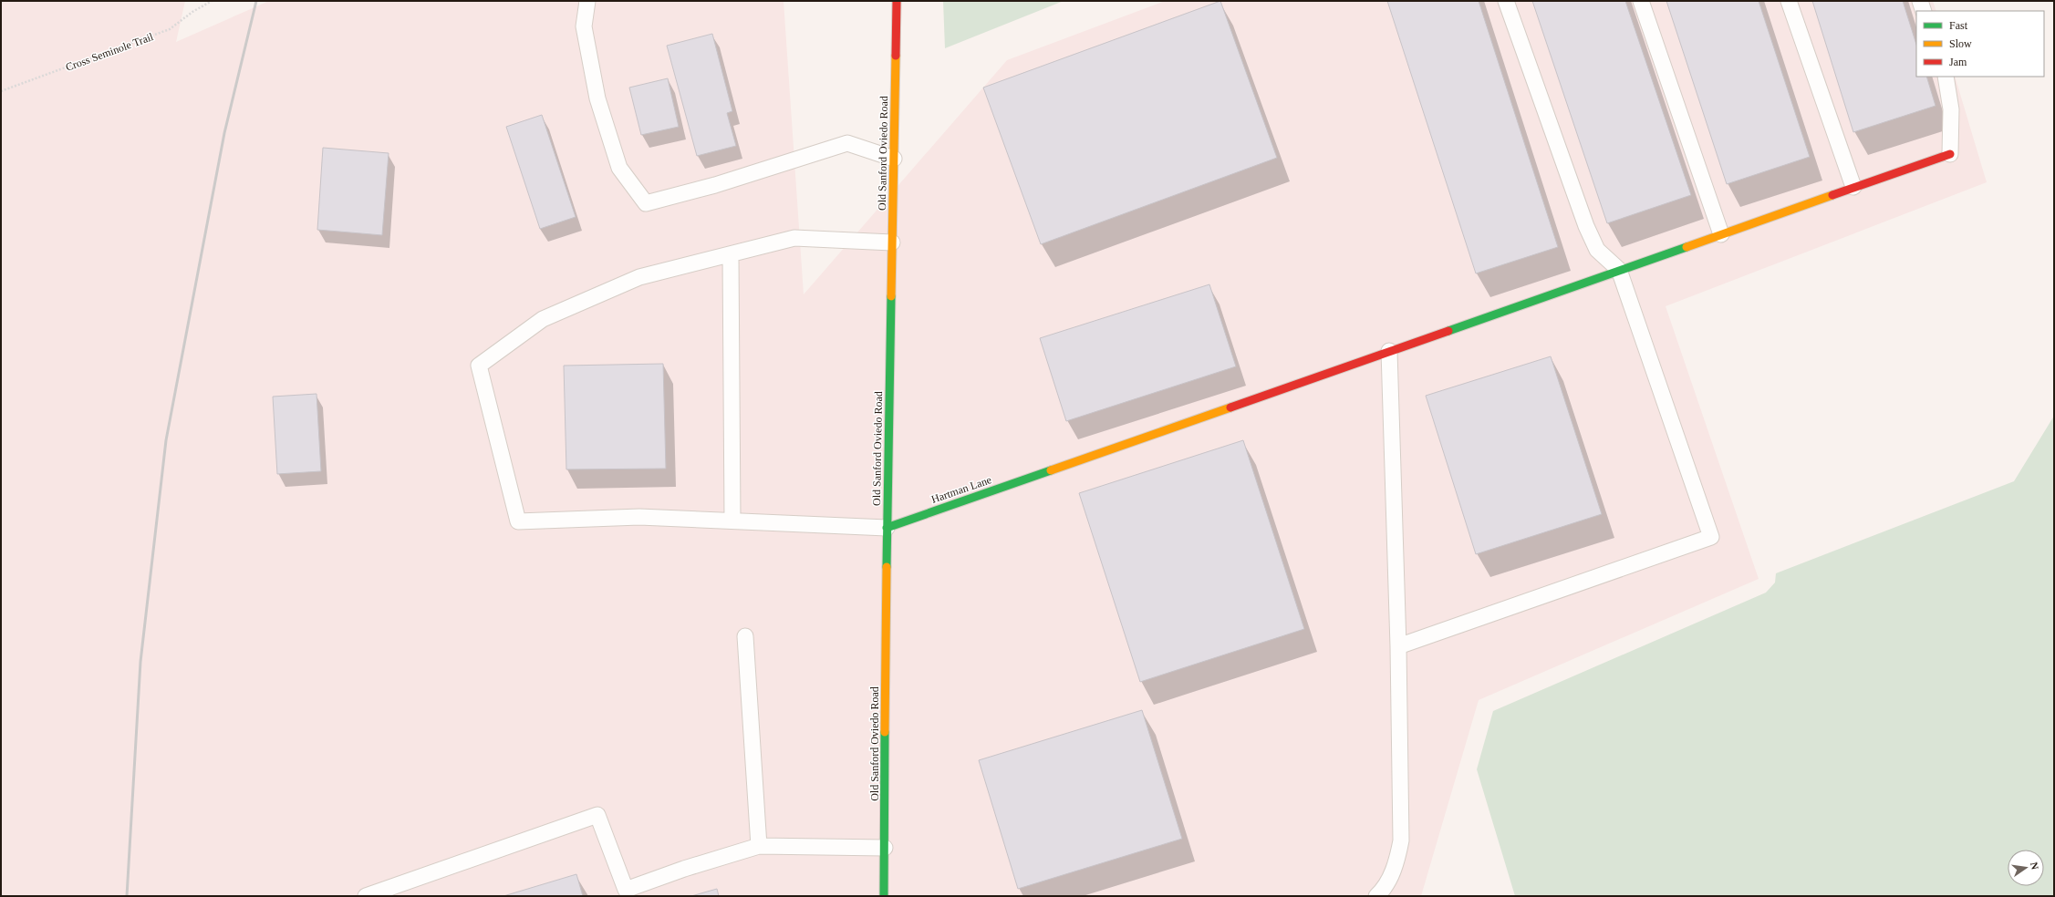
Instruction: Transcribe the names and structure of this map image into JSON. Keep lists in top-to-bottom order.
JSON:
{
  "streets": {
    "street": ["Old Sanford Oviedo Road", "Hartman Lane"],
    "path": ["Cross Seminole Trail"]
  },
  "crossings": [
    ["Old Sanford Oviedo Road", "Hartman Lane"]
  ],
  "legend": ["Fast", "Slow", "Jam"],
  "north": "right"
}
